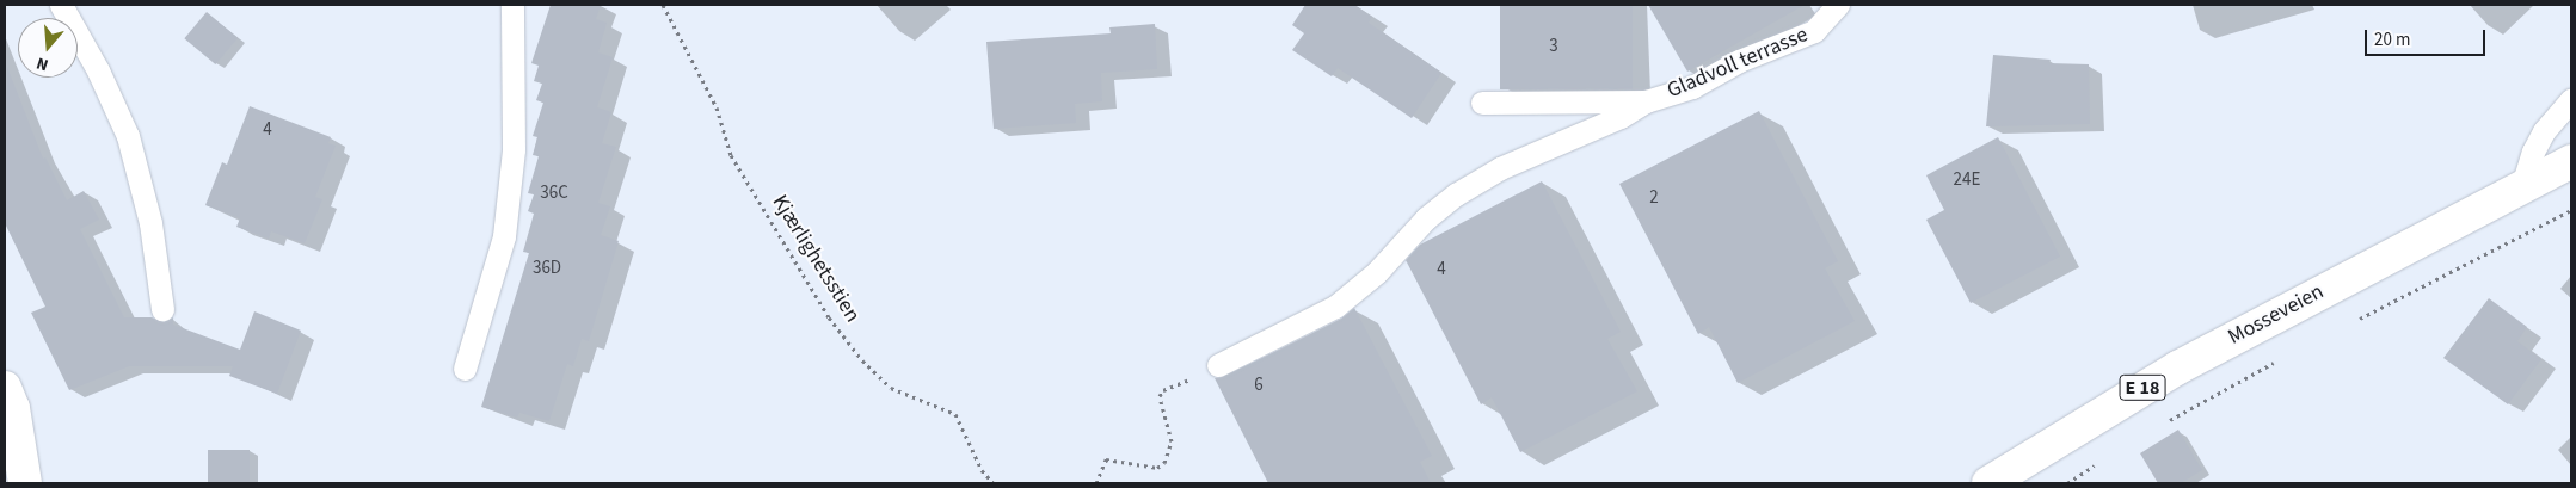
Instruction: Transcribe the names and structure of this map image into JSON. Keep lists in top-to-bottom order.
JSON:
{
  "streets": {
    "main road": ["Mosseveien", "E 18"],
    "lane": ["Gladvoll terrasse"],
    "path": ["Kjærlighetsstien"]
  },
  "house_numbers": [
    "3",
    "4",
    "24E",
    "36C",
    "2",
    "36D",
    "4",
    "6"
  ],
  "scale_bar": "20 m",
  "north": "bottom"
}
